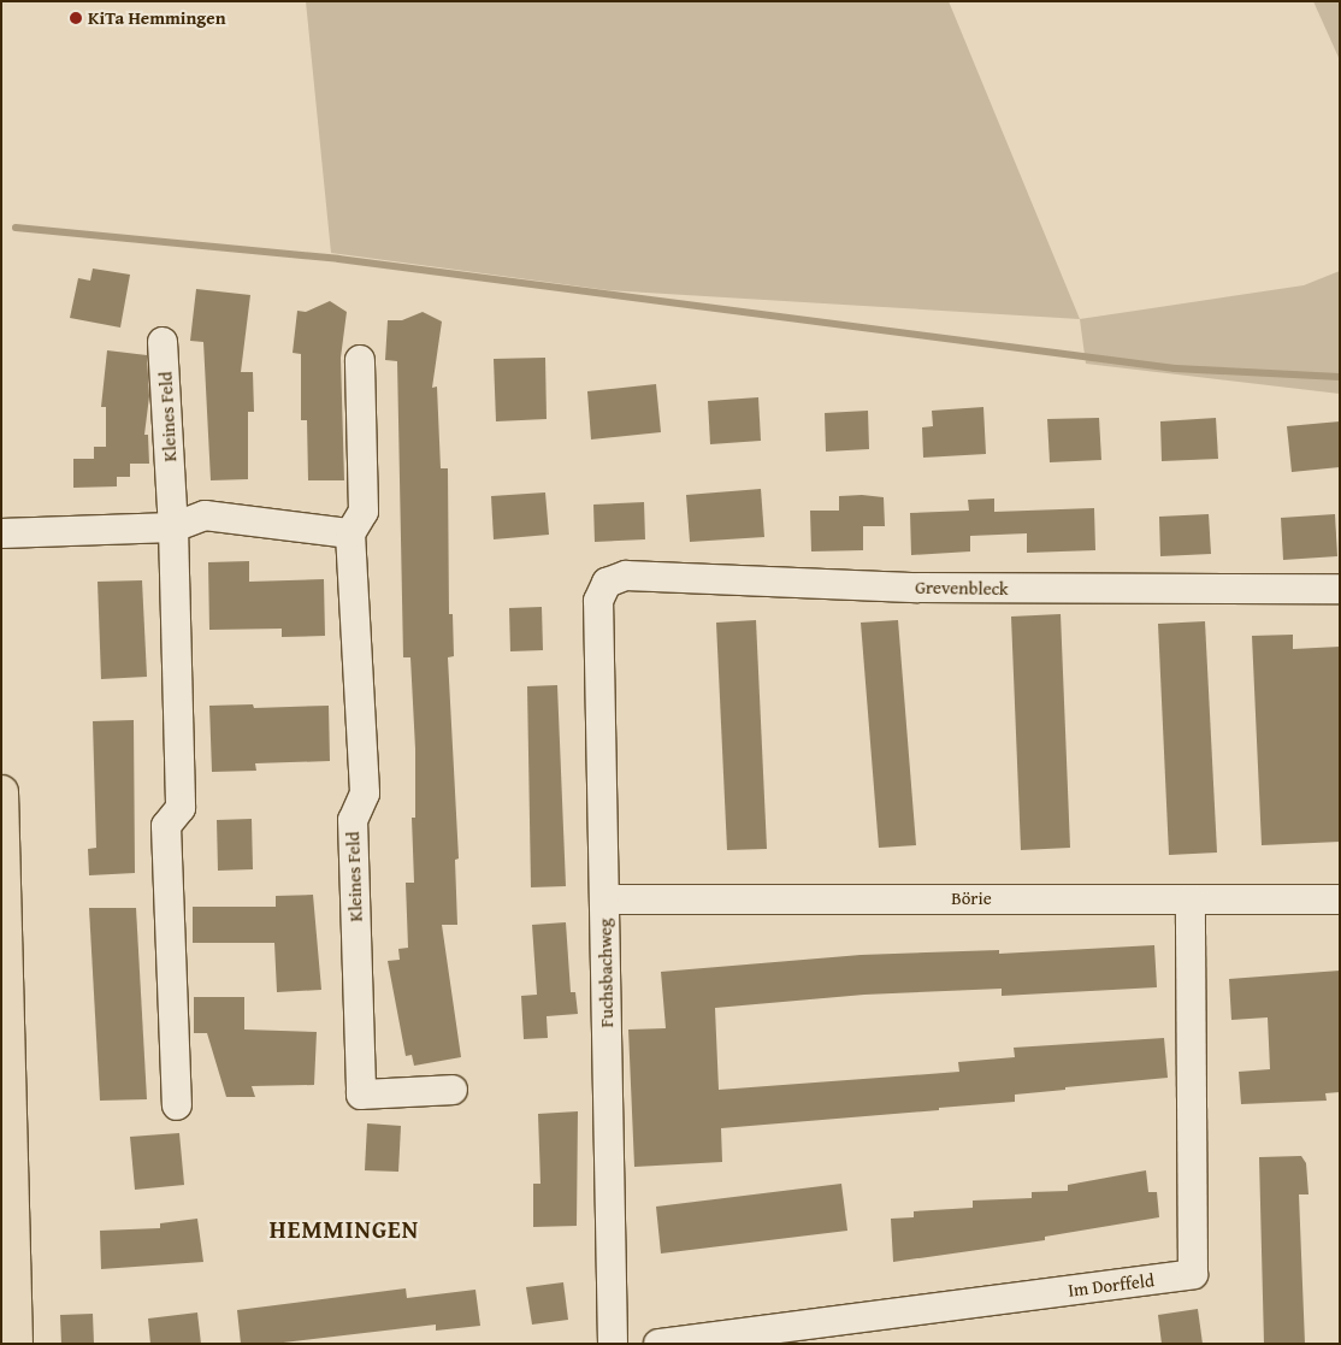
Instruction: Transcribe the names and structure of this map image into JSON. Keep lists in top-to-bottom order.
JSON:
{
  "streets": {
    "street": [
      "Kleines Feld",
      "Grevenbleck",
      "Börie",
      "Fuchsbachweg",
      "Im Dorffeld"
    ]
  },
  "crossings": [
    ["Grevenbleck", "Fuchsbachweg"],
    ["Börie", "Fuchsbachweg"],
    ["Börie", "Im Dorffeld"]
  ],
  "districts": ["HEMMINGEN"],
  "places": ["KiTa Hemmingen"]
}
